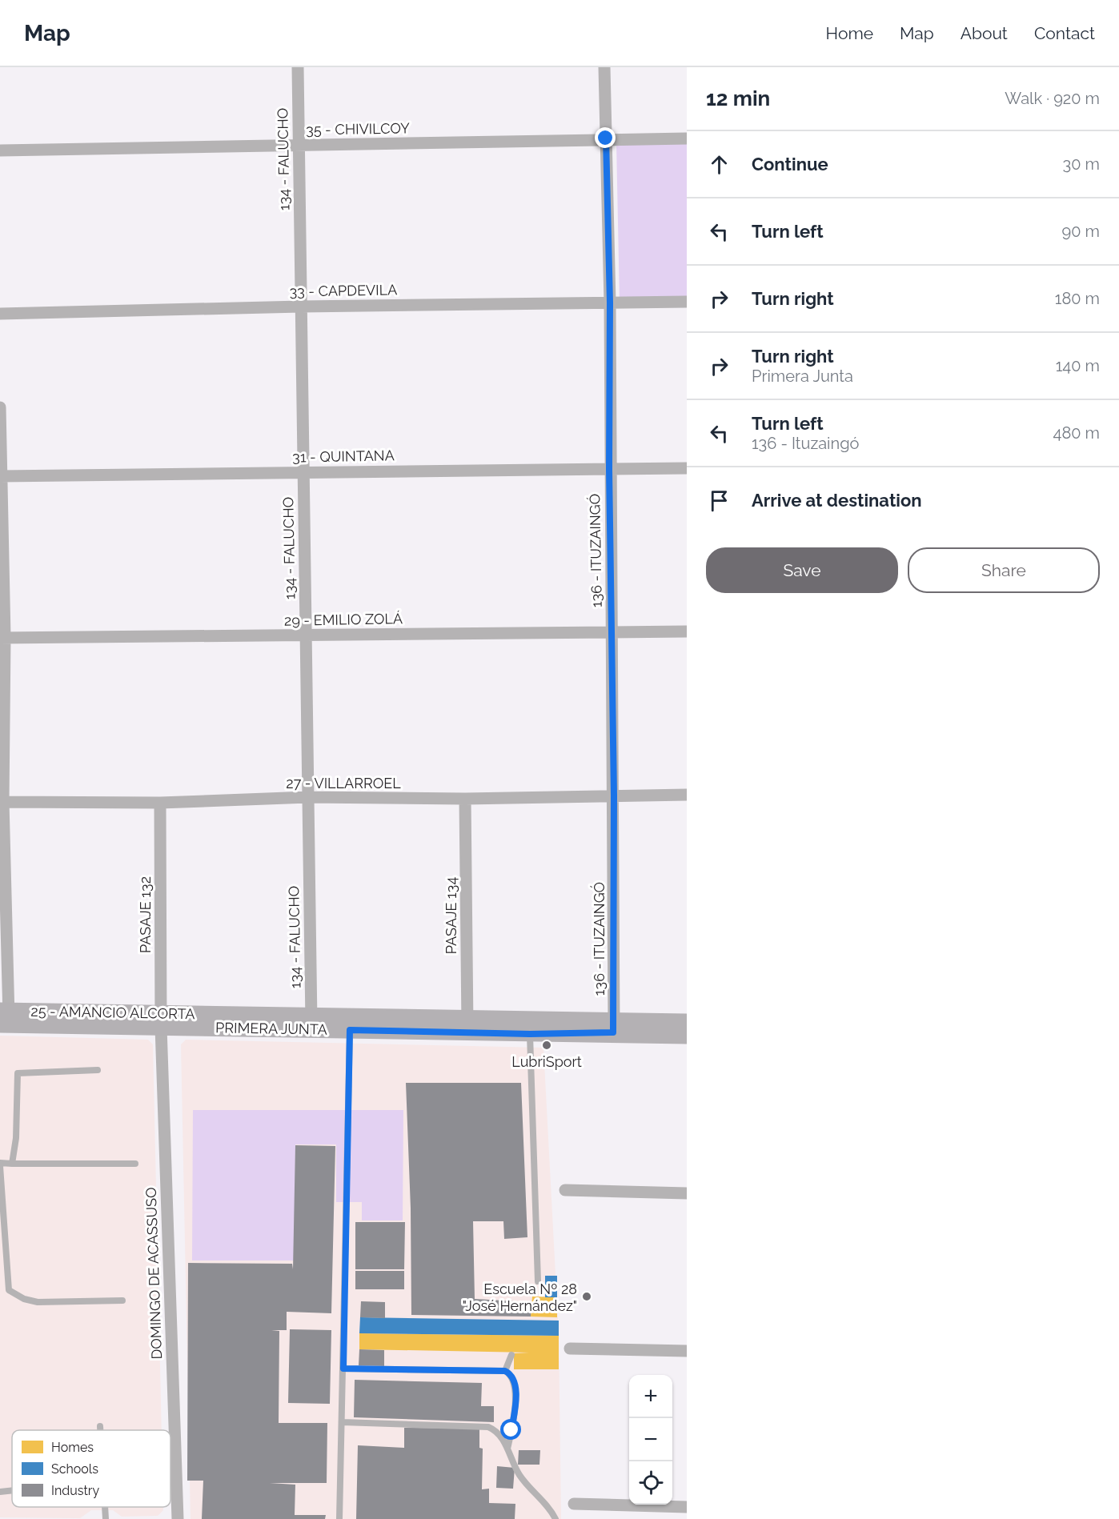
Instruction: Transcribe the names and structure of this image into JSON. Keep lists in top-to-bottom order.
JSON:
{
  "streets": {
    "main road": ["PRIMERA JUNTA"],
    "street": [
      "35 - CHIVILCOY",
      "134 - FALUCHO",
      "33 - CAPDEVILA",
      "31 - QUINTANA",
      "136 - ITUZAINGÓ",
      "29 - EMILIO ZOLÁ",
      "27 - VILLARROEL",
      "PASAJE 132",
      "PASAJE 134",
      "DOMINGO DE ACASSUSO"
    ]
  },
  "crossings": [
    ["35 - CHIVILCOY", "134 - FALUCHO"],
    ["35 - CHIVILCOY", "136 - ITUZAINGÓ"],
    ["134 - FALUCHO", "33 - CAPDEVILA"],
    ["134 - FALUCHO", "31 - QUINTANA"],
    ["134 - FALUCHO", "29 - EMILIO ZOLÁ"],
    ["134 - FALUCHO", "27 - VILLARROEL"],
    ["134 - FALUCHO", "PRIMERA JUNTA"],
    ["33 - CAPDEVILA", "136 - ITUZAINGÓ"],
    ["31 - QUINTANA", "136 - ITUZAINGÓ"],
    ["136 - ITUZAINGÓ", "29 - EMILIO ZOLÁ"],
    ["136 - ITUZAINGÓ", "27 - VILLARROEL"],
    ["136 - ITUZAINGÓ", "PRIMERA JUNTA"],
    ["27 - VILLARROEL", "PASAJE 132"],
    ["27 - VILLARROEL", "PASAJE 134"],
    ["PASAJE 132", "PRIMERA JUNTA"],
    ["PASAJE 132", "DOMINGO DE ACASSUSO"],
    ["PASAJE 134", "PRIMERA JUNTA"],
    ["PRIMERA JUNTA", "DOMINGO DE ACASSUSO"]
  ],
  "places": ["LubriSport", "Escuela Nº 28 \"José Hernández\""],
  "legend": ["Homes", "Schools", "Industry"],
  "page": {
    "header": "Map",
    "nav": [
      "Home",
      "Map",
      "About",
      "Contact"
    ],
    "heading": ["12 min", "Walk · 920 m"],
    "list": [
      ["Continue", "30 m"],
      ["Turn left", "90 m"],
      ["Turn right", "180 m"],
      ["Turn right", "Primera Junta", "140 m"],
      ["Turn left", "136 - Ituzaingó", "480 m"],
      "Arrive at destination"
    ],
    "buttons": ["Save", "Share"],
    "map_buttons": ["+", "−"]
  }
}
